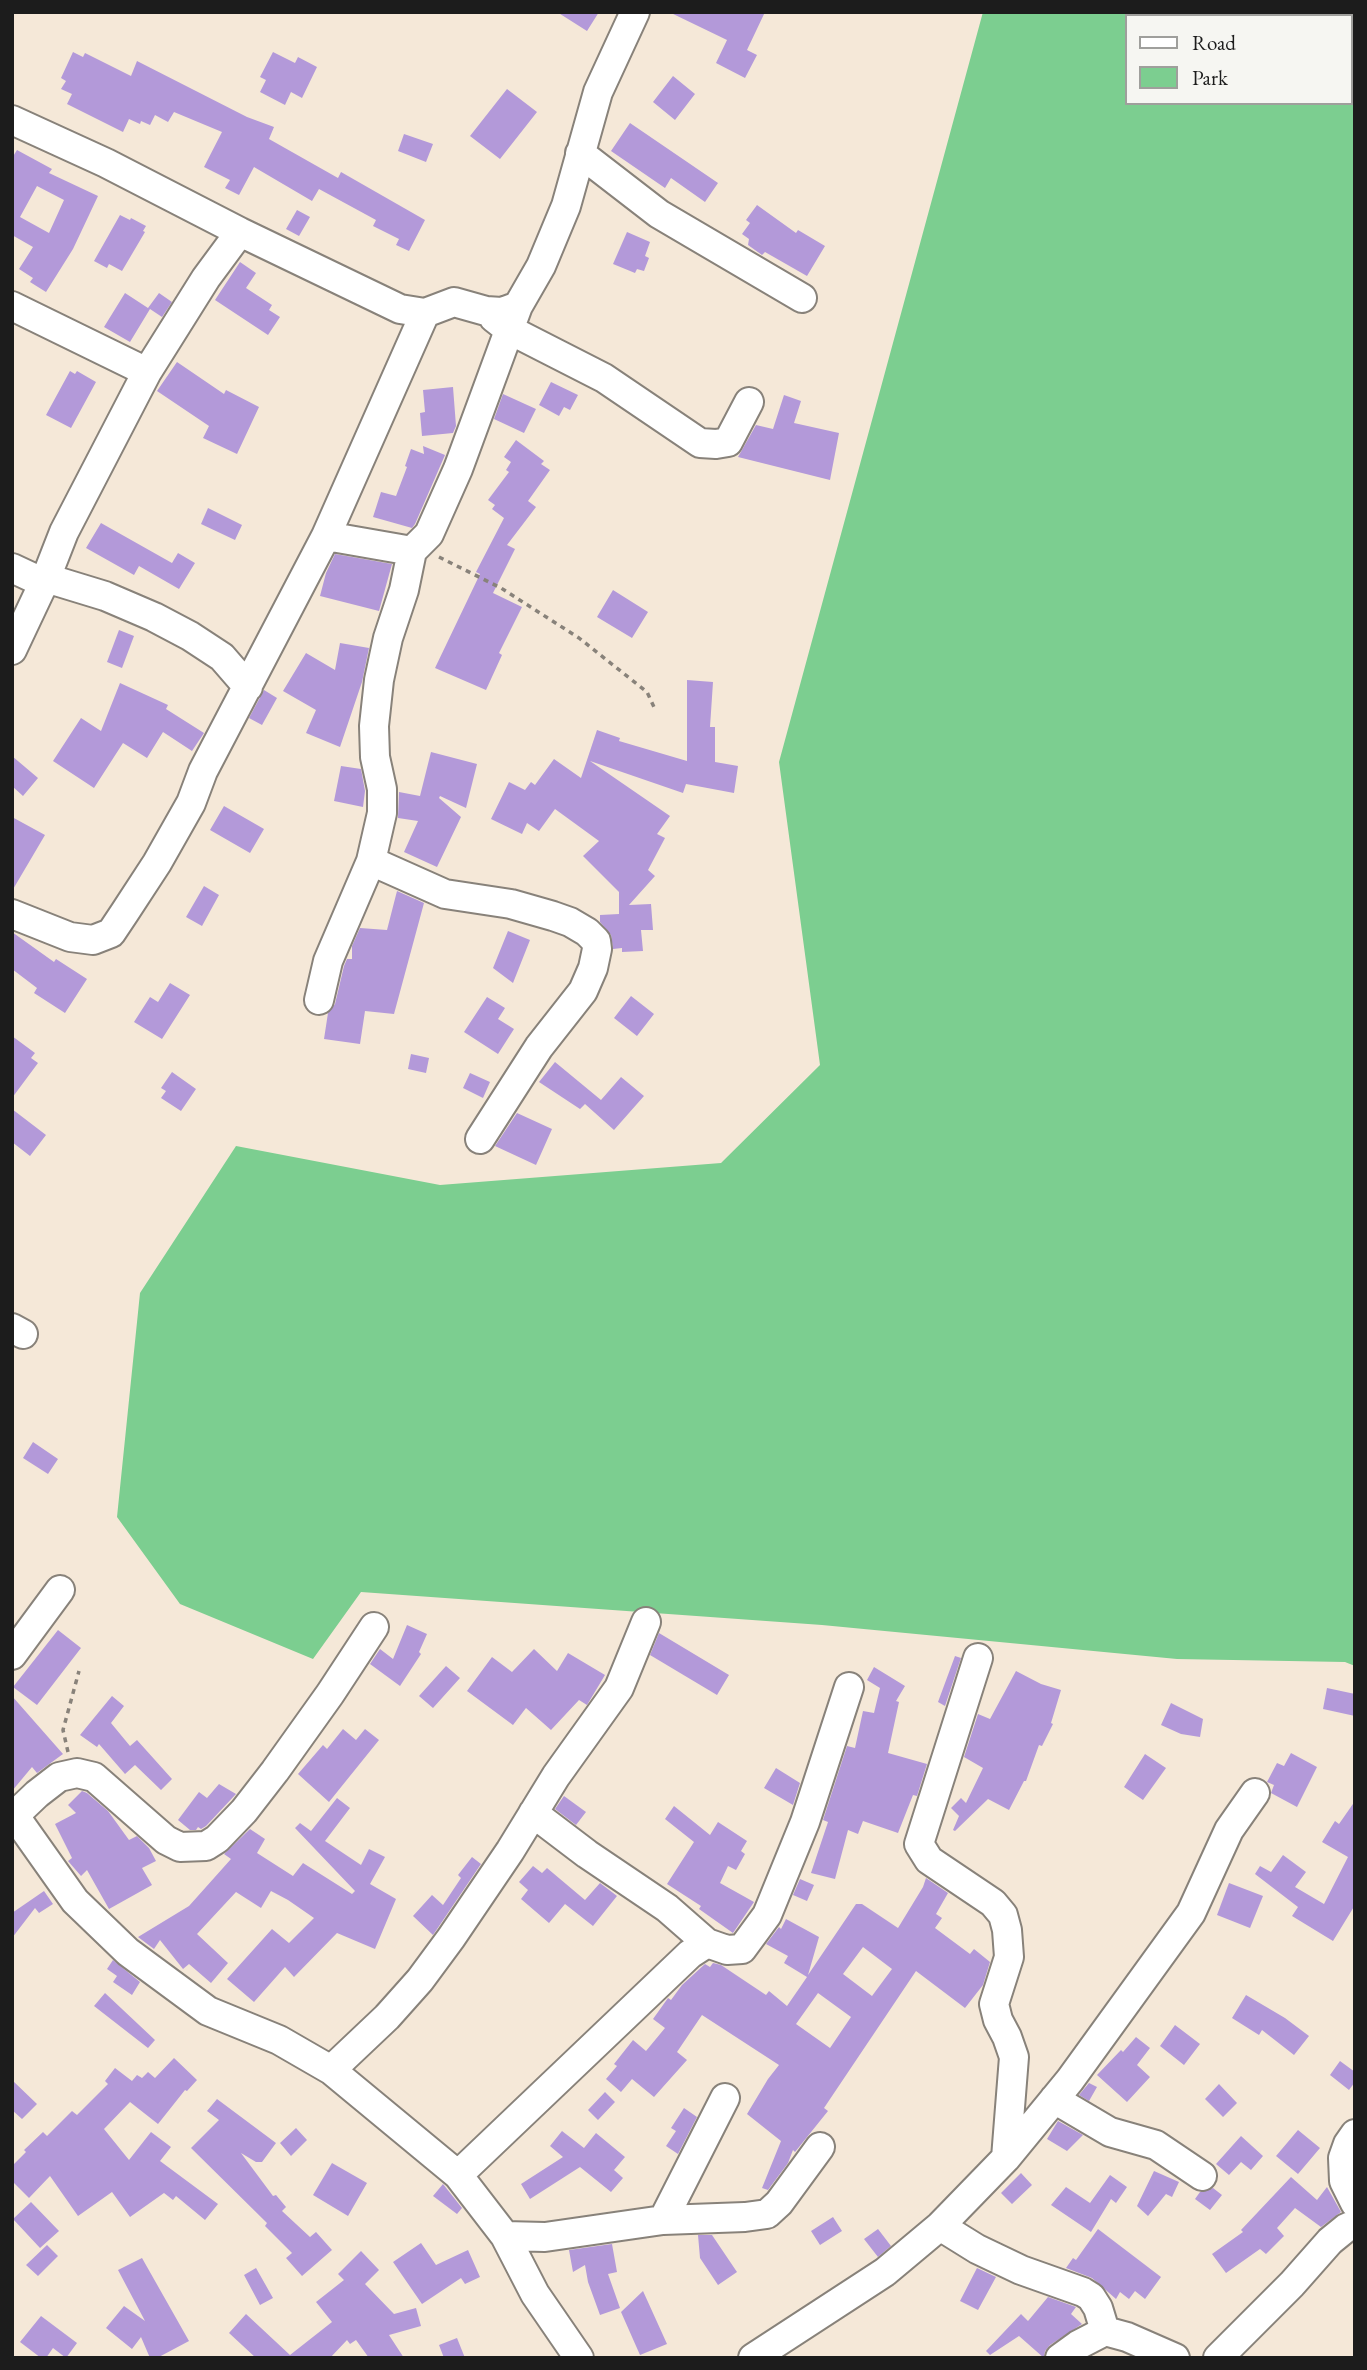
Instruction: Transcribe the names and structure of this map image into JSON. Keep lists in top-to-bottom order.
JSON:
{
  "legend": ["Road", "Park"]
}
